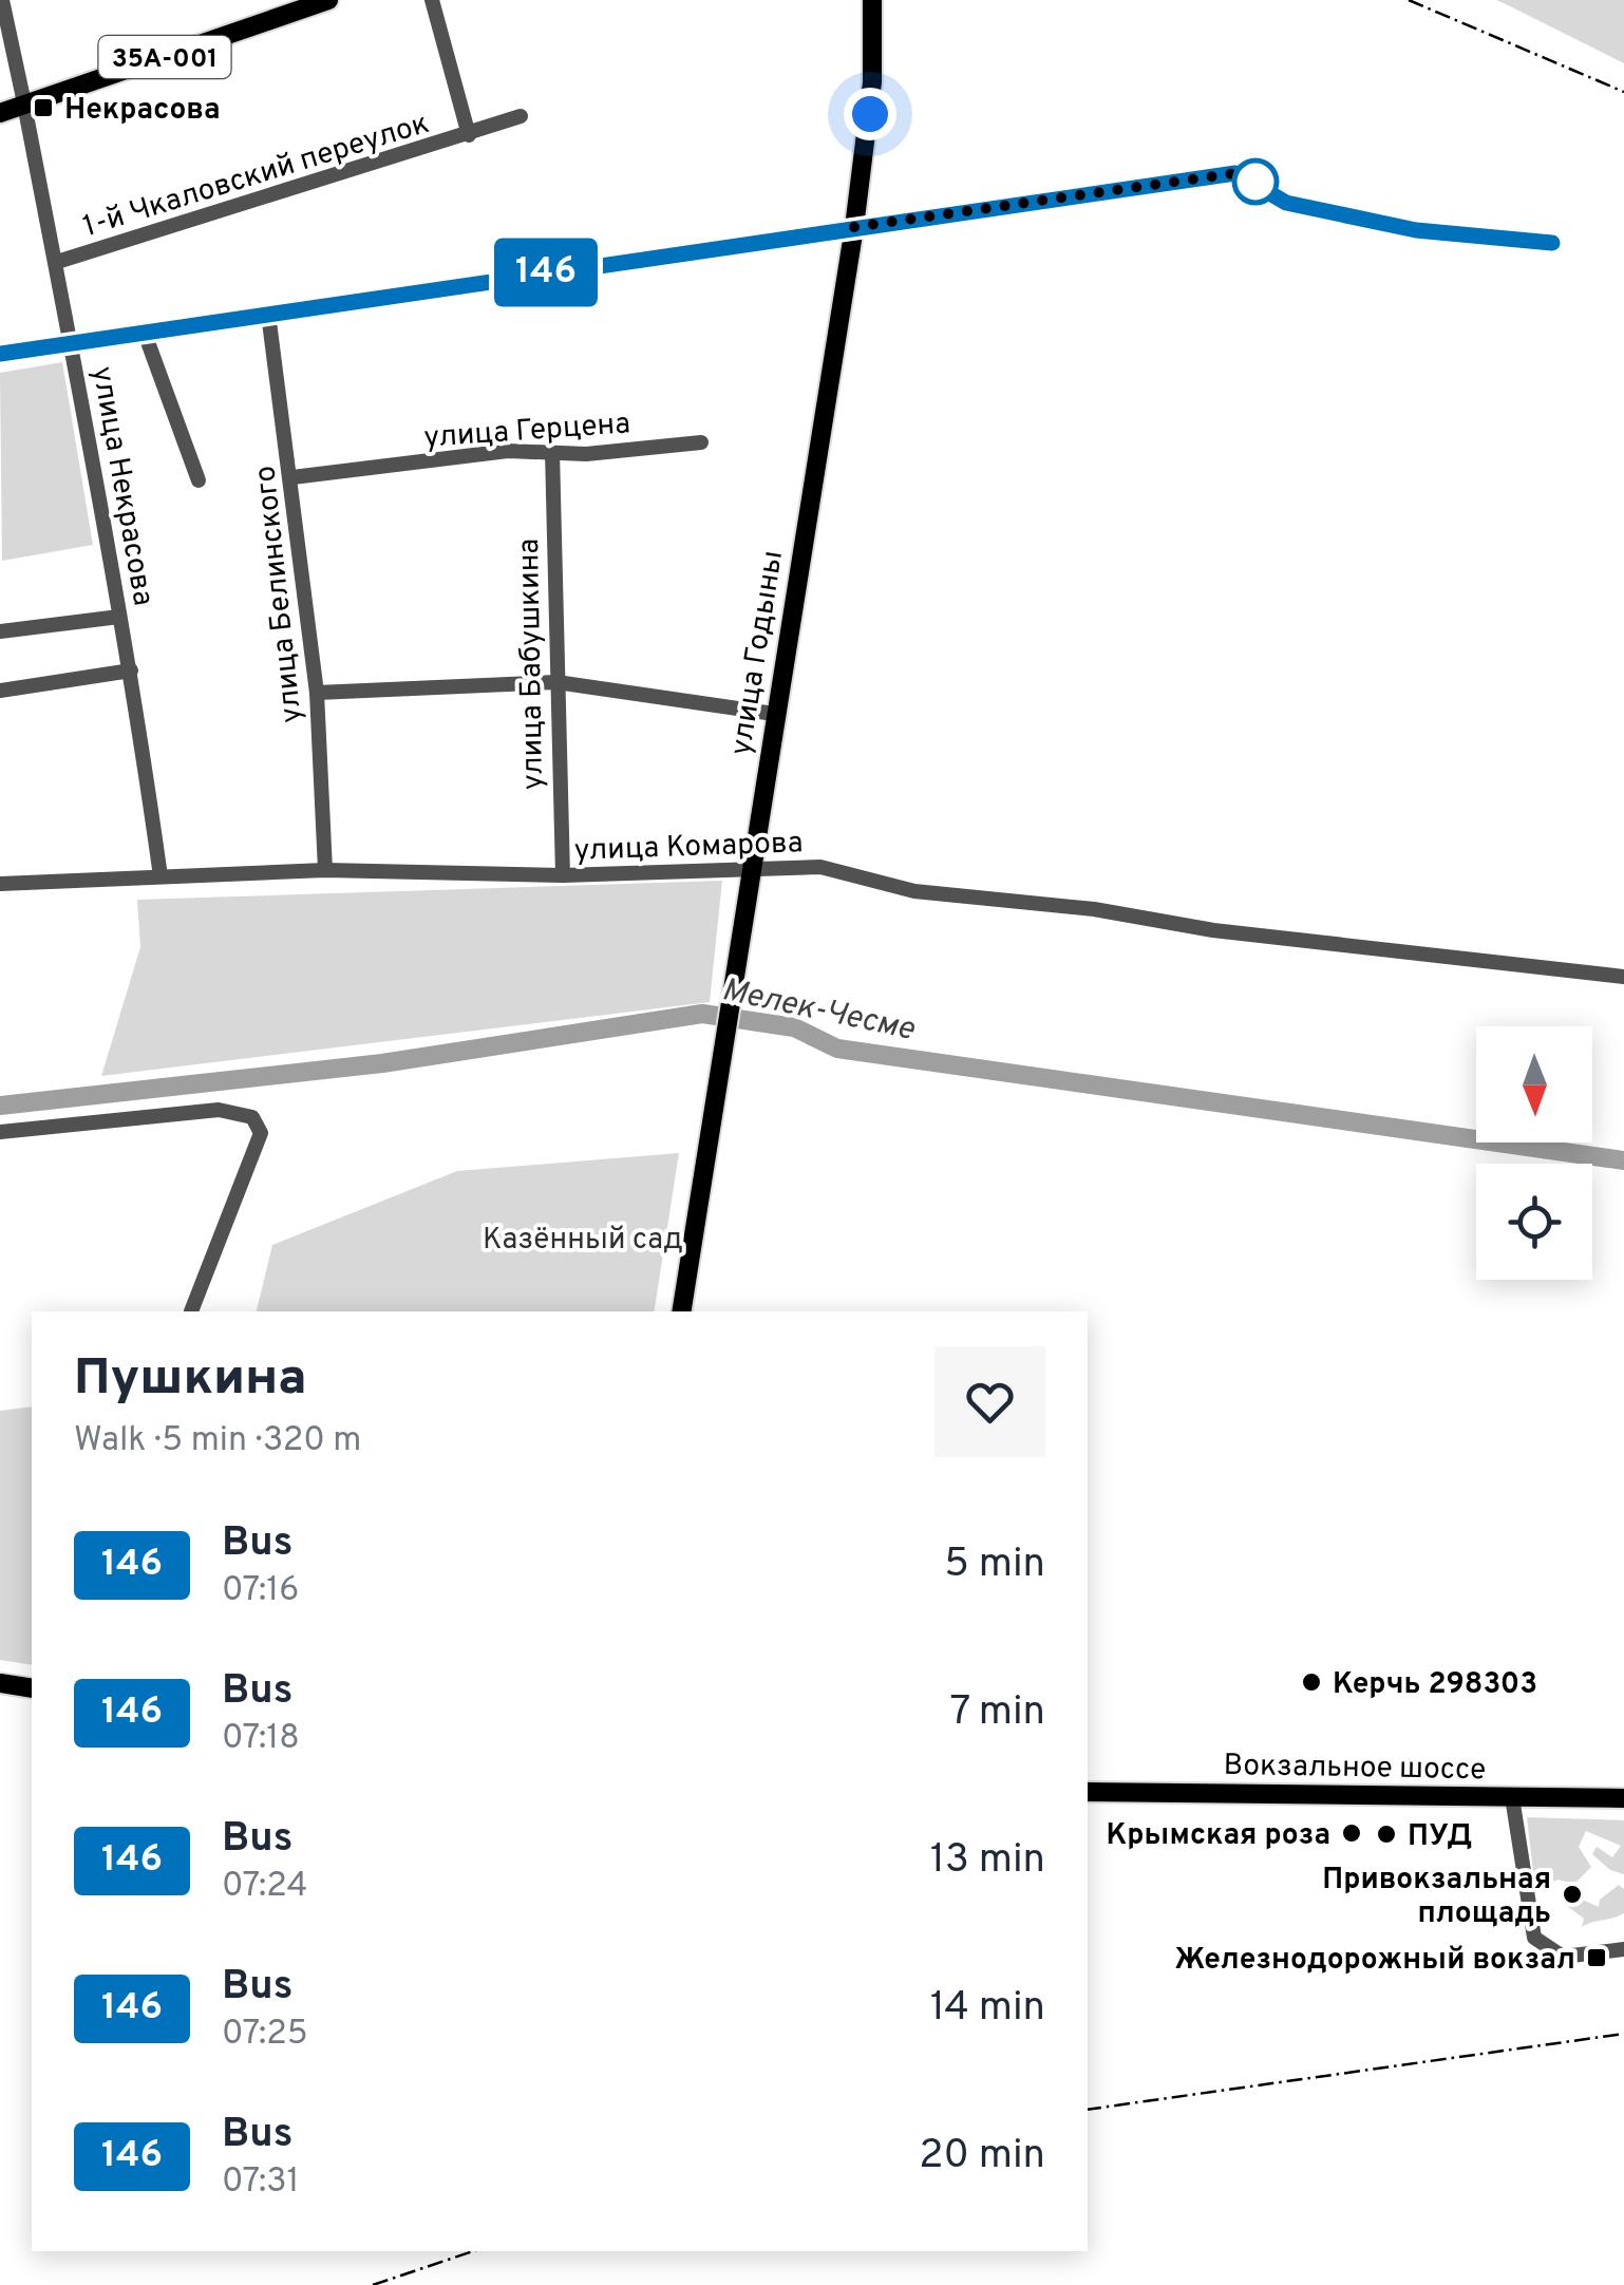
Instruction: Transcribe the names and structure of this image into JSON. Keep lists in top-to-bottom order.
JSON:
{
  "streets": {
    "main road": ["35А-001", "улица Годыны", "Вокзальное шоссе"],
    "street": [
      "1-й Чкаловский переулок",
      "улица Герцена",
      "улица Некрасова",
      "улица Белинского",
      "улица Бабушкина",
      "улица Комарова"
    ]
  },
  "crossings": [
    ["35А-001", "улица Некрасова"],
    ["1-й Чкаловский переулок", "улица Некрасова"],
    ["улица Герцена", "улица Белинского"],
    ["улица Герцена", "улица Бабушкина"],
    ["улица Некрасова", "улица Комарова"],
    ["улица Белинского", "улица Комарова"],
    ["улица Годыны", "улица Комарова"],
    ["улица Бабушкина", "улица Комарова"]
  ],
  "water": ["Мелек-Чесме"],
  "parks": ["Казённый сад"],
  "places": {
    "transit": ["Некрасова", "Железнодорожный вокзал"],
    "other": [
      "Керчь 298303",
      "Крымская роза",
      "ПУД",
      "Привокзальная площадь"
    ]
  },
  "lines": ["bus line 146"],
  "north": "bottom",
  "page": {
    "on_map": "146",
    "heading": ["Пушкина", "Walk · 5 min · 320 m"],
    "list": [
      {
        "mark": "146",
        "name": "Bus",
        "note": "07:16",
        "value": "5 min"
      },
      {
        "mark": "146",
        "name": "Bus",
        "note": "07:18",
        "value": "7 min"
      },
      {
        "mark": "146",
        "name": "Bus",
        "note": "07:24",
        "value": "13 min"
      },
      {
        "mark": "146",
        "name": "Bus",
        "note": "07:25",
        "value": "14 min"
      },
      {
        "mark": "146",
        "name": "Bus",
        "note": "07:31",
        "value": "20 min"
      }
    ]
  }
}
